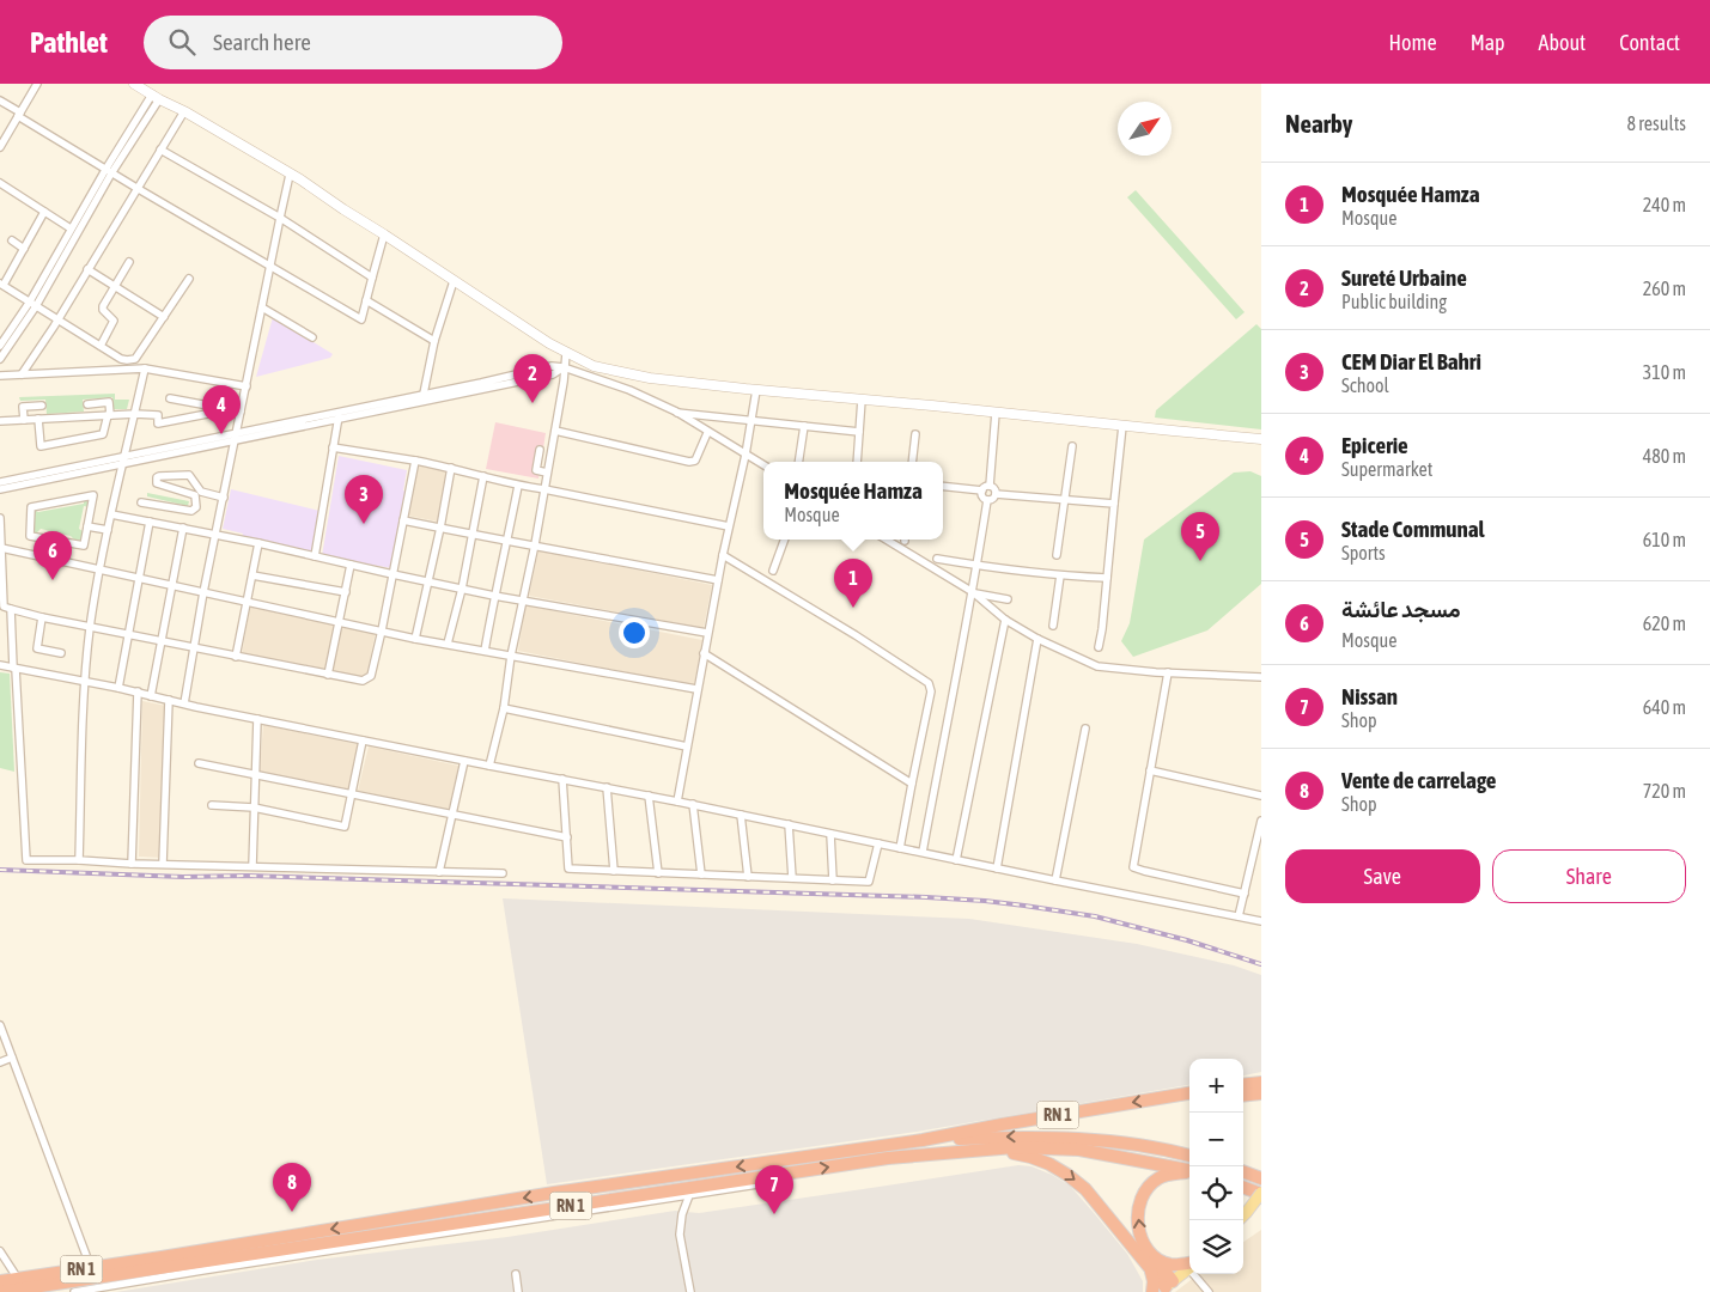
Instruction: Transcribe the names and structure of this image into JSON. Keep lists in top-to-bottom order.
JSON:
{
  "streets": {
    "highway": ["RN 1"]
  },
  "north": "top right",
  "page": {
    "header": "Pathlet",
    "search": "Search here",
    "nav": [
      "Home",
      "Map",
      "About",
      "Contact"
    ],
    "heading": ["Nearby", "8 results"],
    "list": [
      {
        "mark": "1",
        "name": "Mosquée Hamza",
        "note": "Mosque",
        "value": "240 m"
      },
      {
        "mark": "2",
        "name": "Sureté Urbaine",
        "note": "Public building",
        "value": "260 m"
      },
      {
        "mark": "3",
        "name": "CEM Diar El Bahri",
        "note": "School",
        "value": "310 m"
      },
      {
        "mark": "4",
        "name": "Epicerie",
        "note": "Supermarket",
        "value": "480 m"
      },
      {
        "mark": "5",
        "name": "Stade Communal",
        "note": "Sports",
        "value": "610 m"
      },
      {
        "mark": "6",
        "name": "مسجد عائشة",
        "note": "Mosque",
        "value": "620 m"
      },
      {
        "mark": "7",
        "name": "Nissan",
        "note": "Shop",
        "value": "640 m"
      },
      {
        "mark": "8",
        "name": "Vente de carrelage",
        "note": "Shop",
        "value": "720 m"
      }
    ],
    "pins": [
      "2",
      "4",
      "3",
      "5",
      "6",
      "1",
      "8",
      "7"
    ],
    "popup": ["Mosquée Hamza", "Mosque"],
    "buttons": ["Save", "Share"],
    "map_buttons": ["+", "−"]
  }
}
